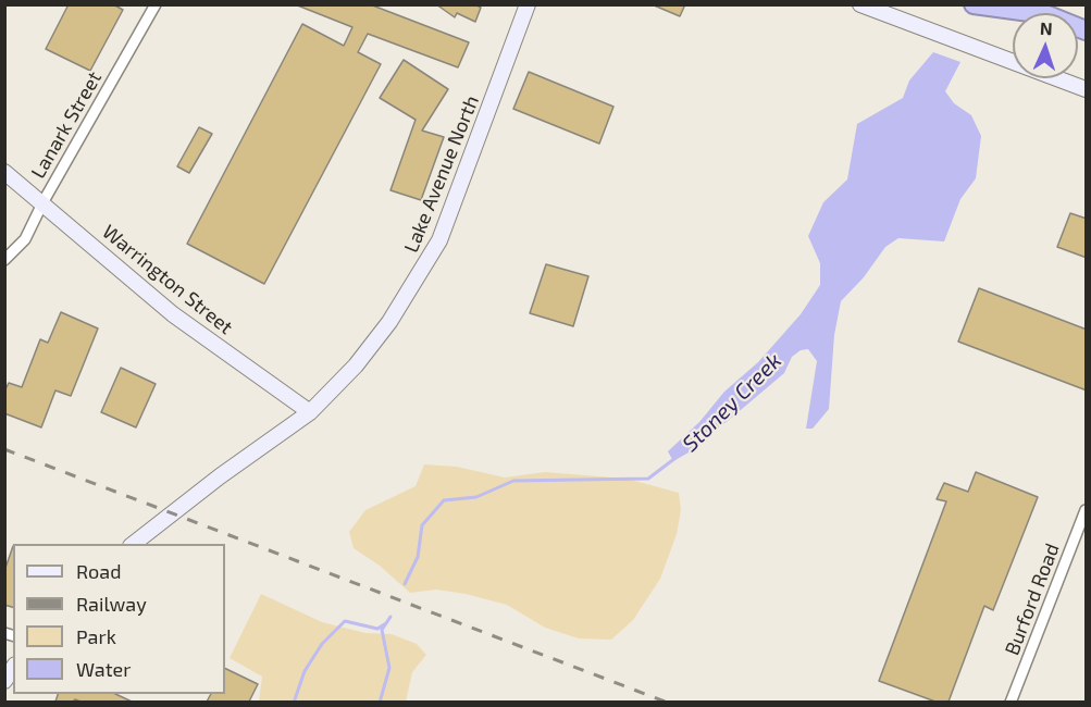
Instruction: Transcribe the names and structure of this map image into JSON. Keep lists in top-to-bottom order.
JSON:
{
  "streets": {
    "street": [
      "Lanark Street",
      "Lake Avenue North",
      "Warrington Street",
      "Burford Road"
    ]
  },
  "crossings": [
    ["Lanark Street", "Warrington Street"],
    ["Lake Avenue North", "Warrington Street"]
  ],
  "water": ["Stoney Creek"],
  "legend": [
    "Road",
    "Railway",
    "Park",
    "Water"
  ],
  "north": "top"
}
